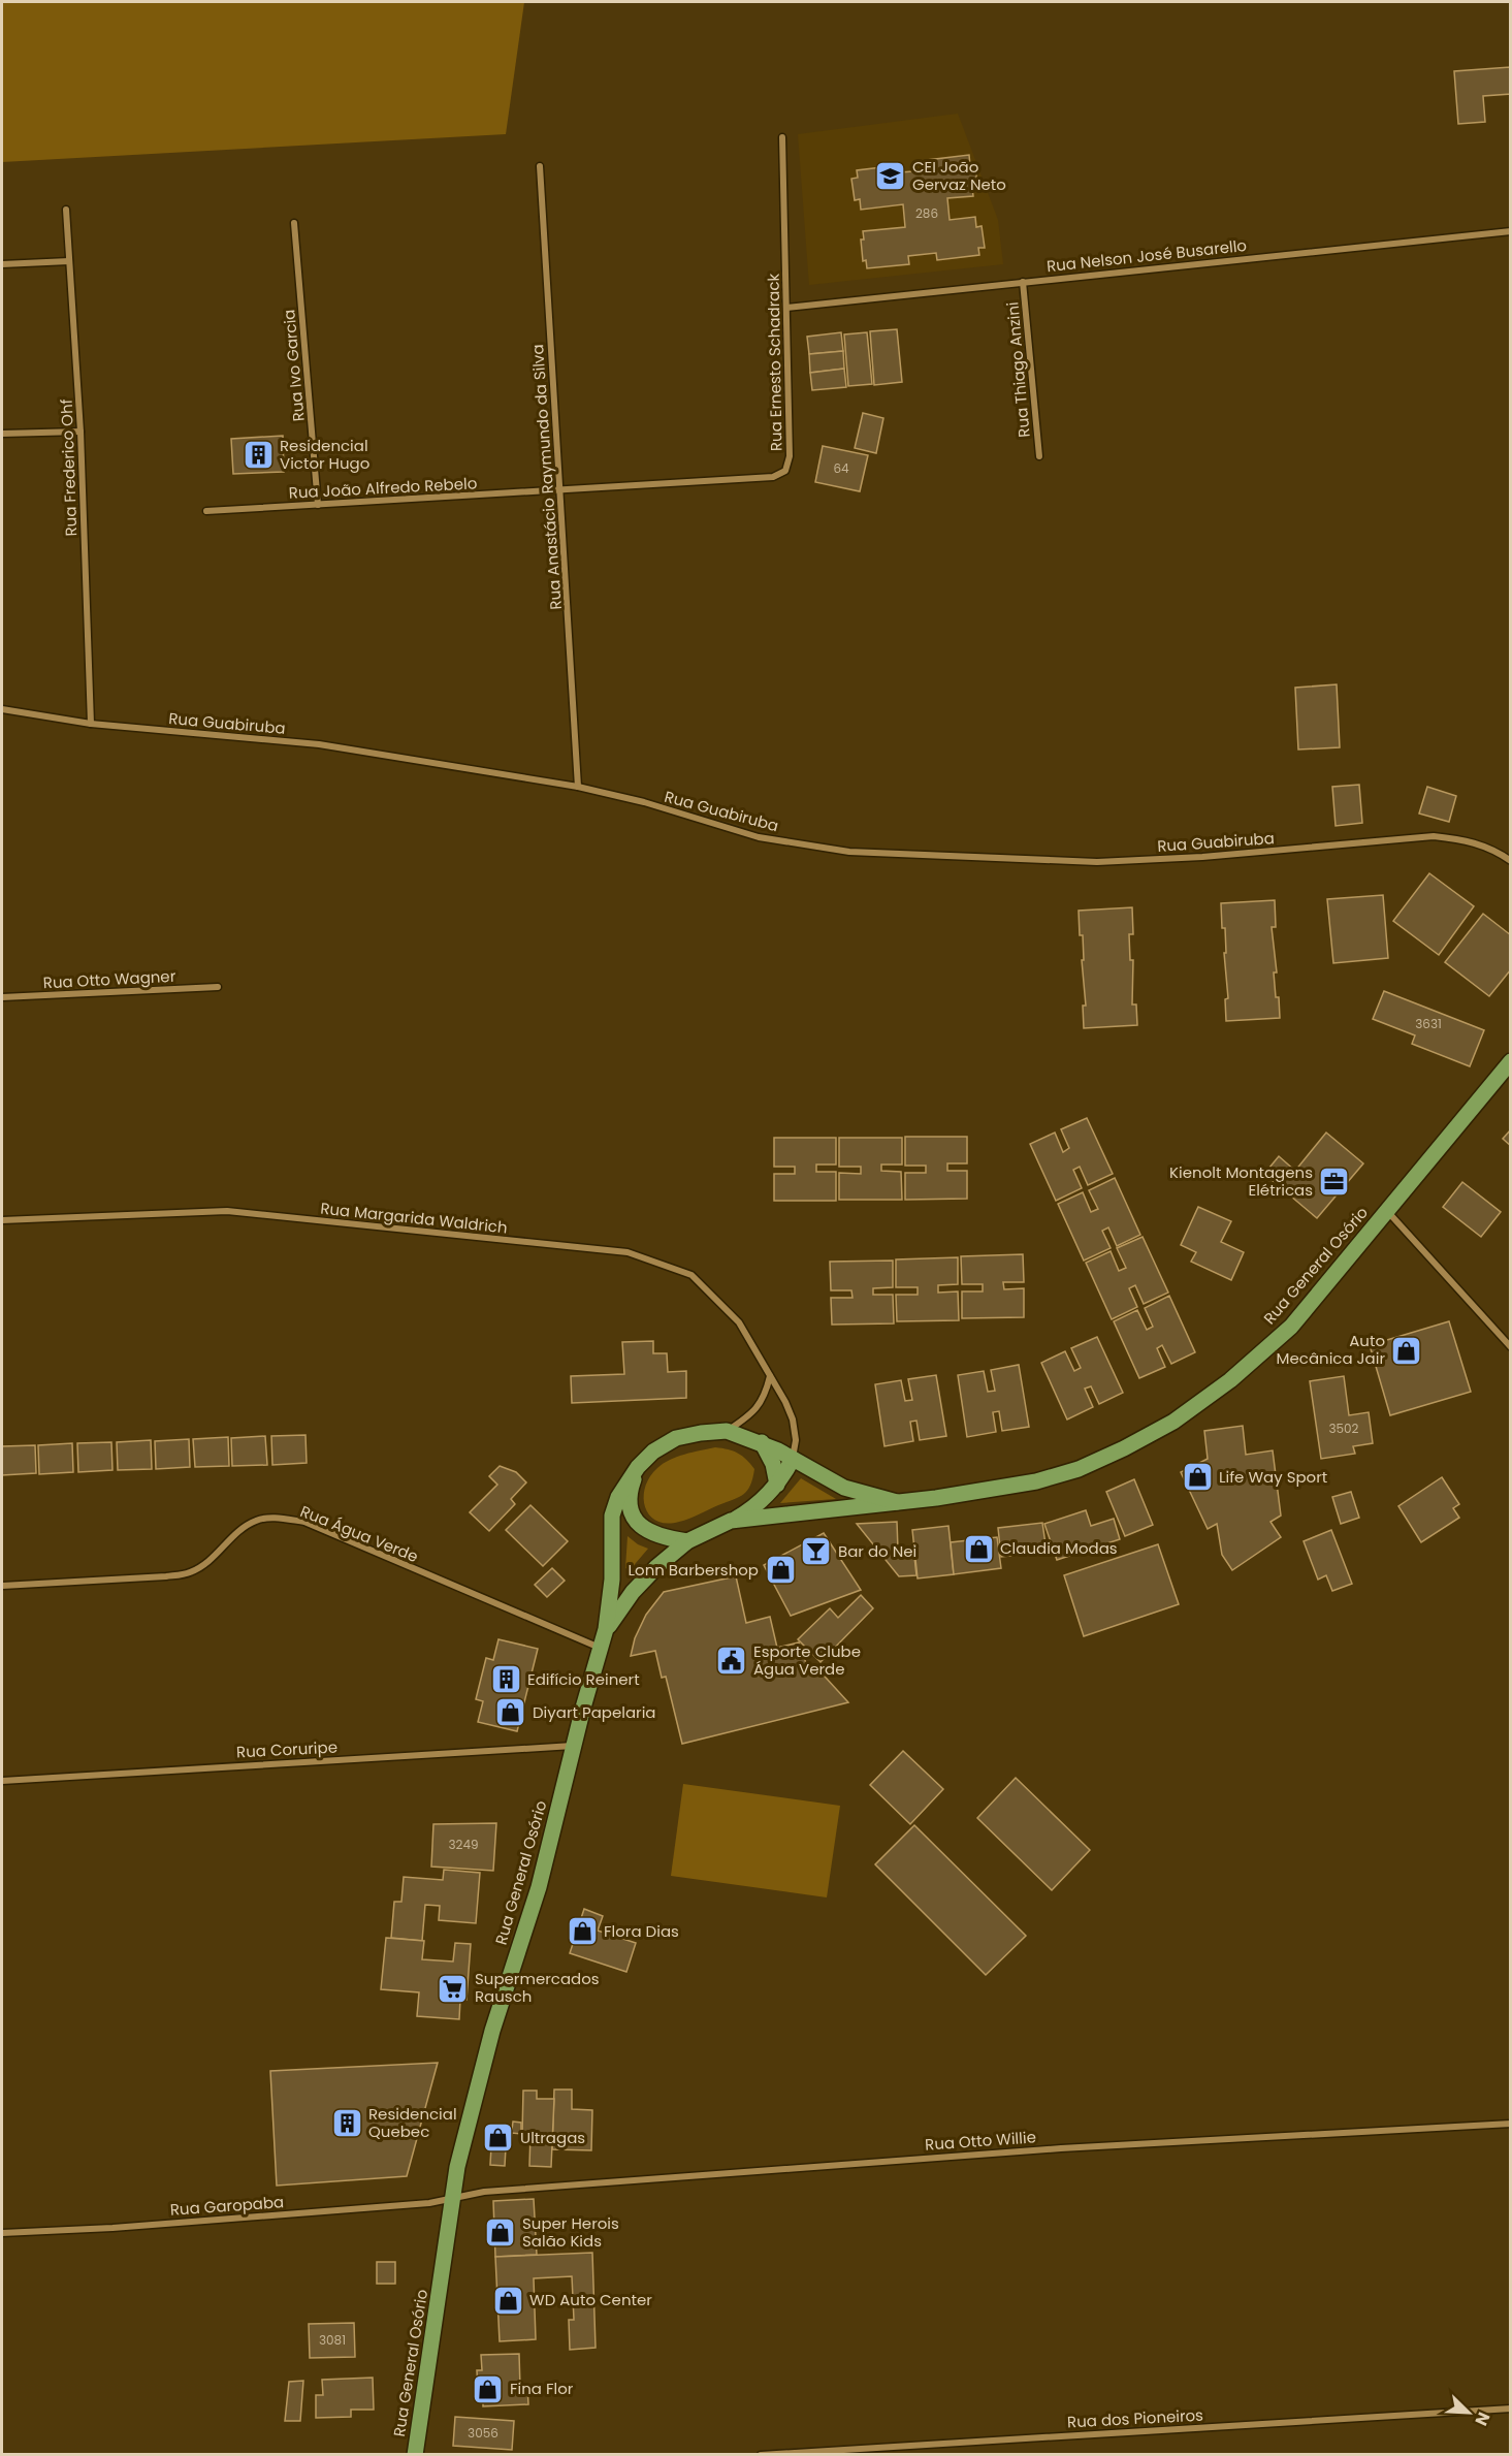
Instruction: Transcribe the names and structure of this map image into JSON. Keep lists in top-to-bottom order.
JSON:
{
  "streets": {
    "main road": ["Rua General Osório"],
    "street": [
      "Rua Nelson José Busarello",
      "Rua Ernesto Schadrack",
      "Rua Ivo Garcia",
      "Rua Thiago Anzini",
      "Rua Frederico Ohf",
      "Rua Anastácio Raymundo da Silva",
      "Rua João Alfredo Rebelo",
      "Rua Guabiruba",
      "Rua Otto Wagner",
      "Rua Margarida Waldrich",
      "Rua Água Verde",
      "Rua Coruripe",
      "Rua Otto Willie",
      "Rua Garopaba",
      "Rua dos Pioneiros"
    ]
  },
  "crossings": [
    ["Rua Nelson José Busarello", "Rua Ernesto Schadrack"],
    ["Rua Nelson José Busarello", "Rua Thiago Anzini"],
    ["Rua Ernesto Schadrack", "Rua Anastácio Raymundo da Silva"],
    ["Rua Ernesto Schadrack", "Rua João Alfredo Rebelo"],
    ["Rua Ivo Garcia", "Rua João Alfredo Rebelo"],
    ["Rua Frederico Ohf", "Rua Guabiruba"],
    ["Rua Anastácio Raymundo da Silva", "Rua João Alfredo Rebelo"],
    ["Rua Anastácio Raymundo da Silva", "Rua Guabiruba"],
    ["Rua Margarida Waldrich", "Rua General Osório"],
    ["Rua General Osório", "Rua Água Verde"],
    ["Rua General Osório", "Rua Coruripe"],
    ["Rua General Osório", "Rua Otto Willie"],
    ["Rua General Osório", "Rua Garopaba"],
    ["Rua Otto Willie", "Rua Garopaba"]
  ],
  "places": {
    "school or university": ["CEI João Gervaz Neto"],
    "building": ["Residencial Victor Hugo", "Edifício Reinert", "Residencial Quebec"],
    "office": ["Kienolt Montagens Elétricas"],
    "shop": [
      "Auto Mecânica Jair",
      "Life Way Sport",
      "Claudia Modas",
      "Lonn Barbershop",
      "Diyart Papelaria",
      "Flora Dias",
      "Ultragas",
      "Super Herois Salão Kids",
      "WD Auto Center",
      "Fina Flor"
    ],
    "bar": ["Bar do Nei"],
    "public building": ["Esporte Clube Água Verde"],
    "supermarket": ["Supermercados Rausch"]
  },
  "house_numbers": [
    "286",
    "64",
    "3631",
    "3502",
    "3249",
    "3081",
    "3056"
  ],
  "north": "bottom right"
}
